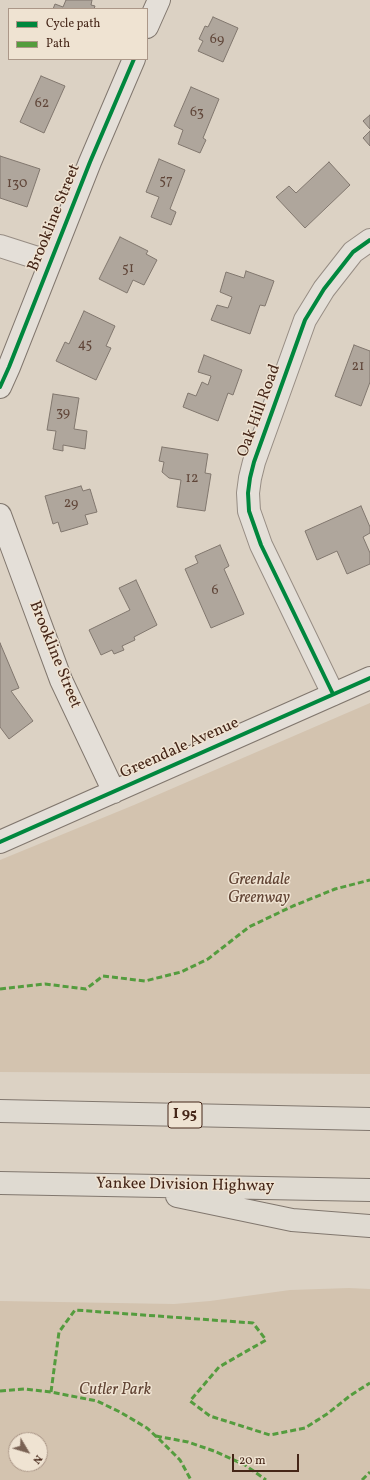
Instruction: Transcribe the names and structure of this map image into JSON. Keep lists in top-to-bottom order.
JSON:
{
  "streets": {
    "highway": ["I 95", "Yankee Division Highway"],
    "street": ["Brookline Street", "Oak Hill Road", "Greendale Avenue"]
  },
  "crossings": [
    ["Brookline Street", "Greendale Avenue"],
    ["Oak Hill Road", "Greendale Avenue"]
  ],
  "parks": ["Greendale Greenway", "Cutler Park"],
  "house_numbers": [
    "69",
    "62",
    "63",
    "57",
    "130",
    "51",
    "45",
    "21",
    "39",
    "12",
    "29",
    "6"
  ],
  "legend": ["Cycle path", "Path"],
  "scale_bar": "20 m",
  "north": "bottom right"
}
